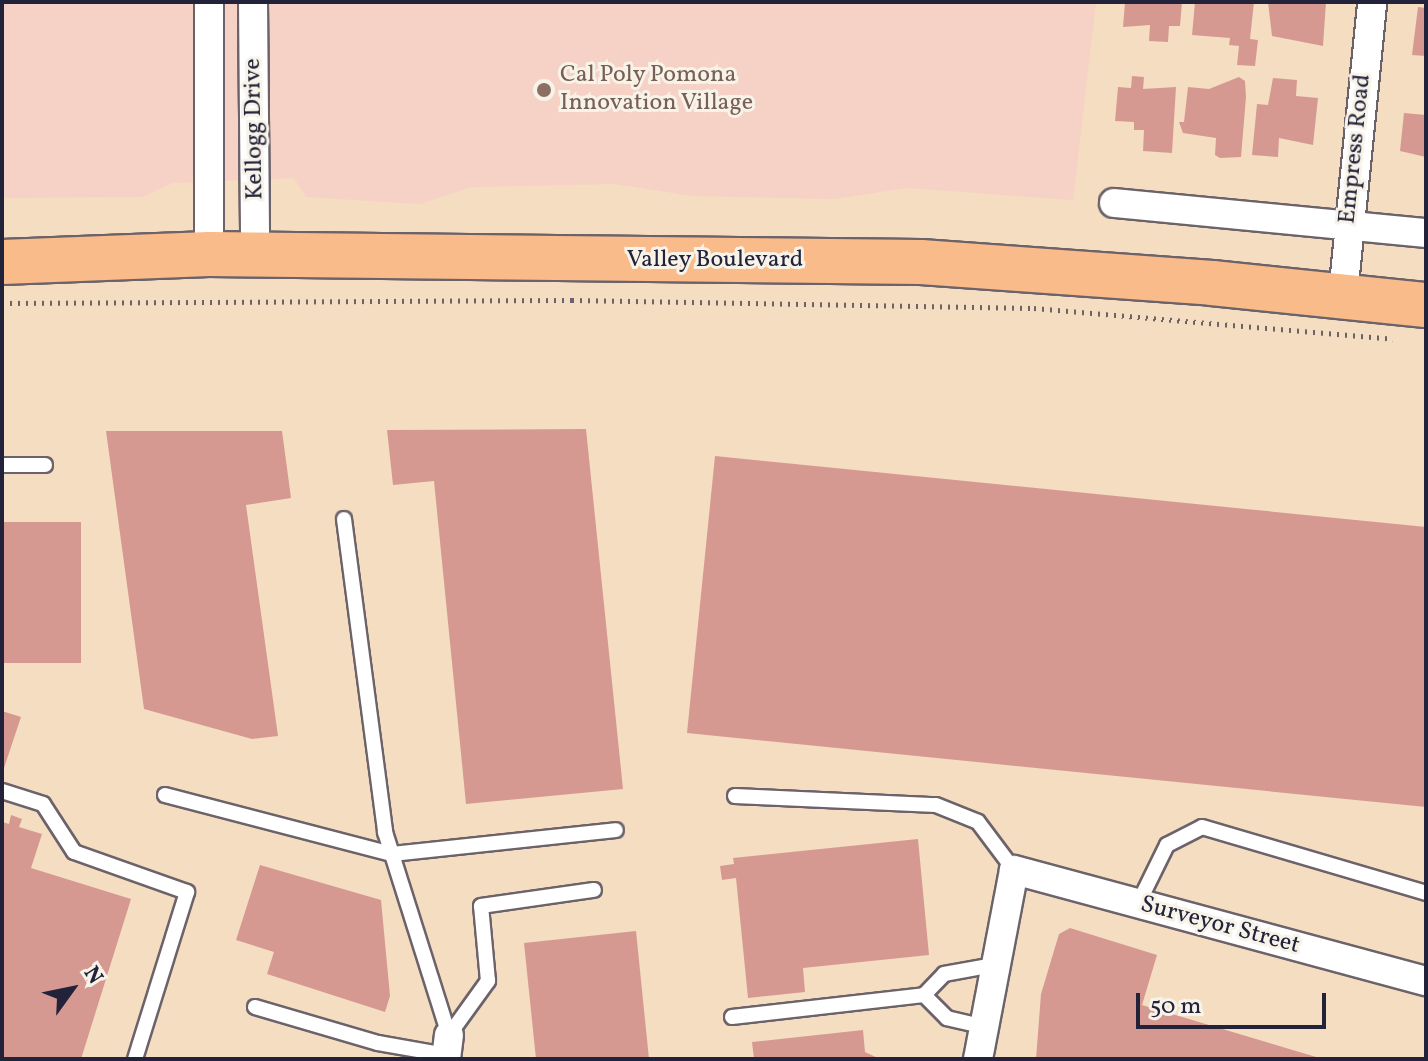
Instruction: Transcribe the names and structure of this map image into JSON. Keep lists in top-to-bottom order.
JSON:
{
  "streets": {
    "main road": ["Valley Boulevard"],
    "street": ["Kellogg Drive", "Empress Road", "Surveyor Street"]
  },
  "crossings": [
    ["Kellogg Drive", "Valley Boulevard"],
    ["Empress Road", "Valley Boulevard"]
  ],
  "places": ["Cal Poly Pomona Innovation Village"],
  "scale_bar": "50 m",
  "north": "top right"
}
